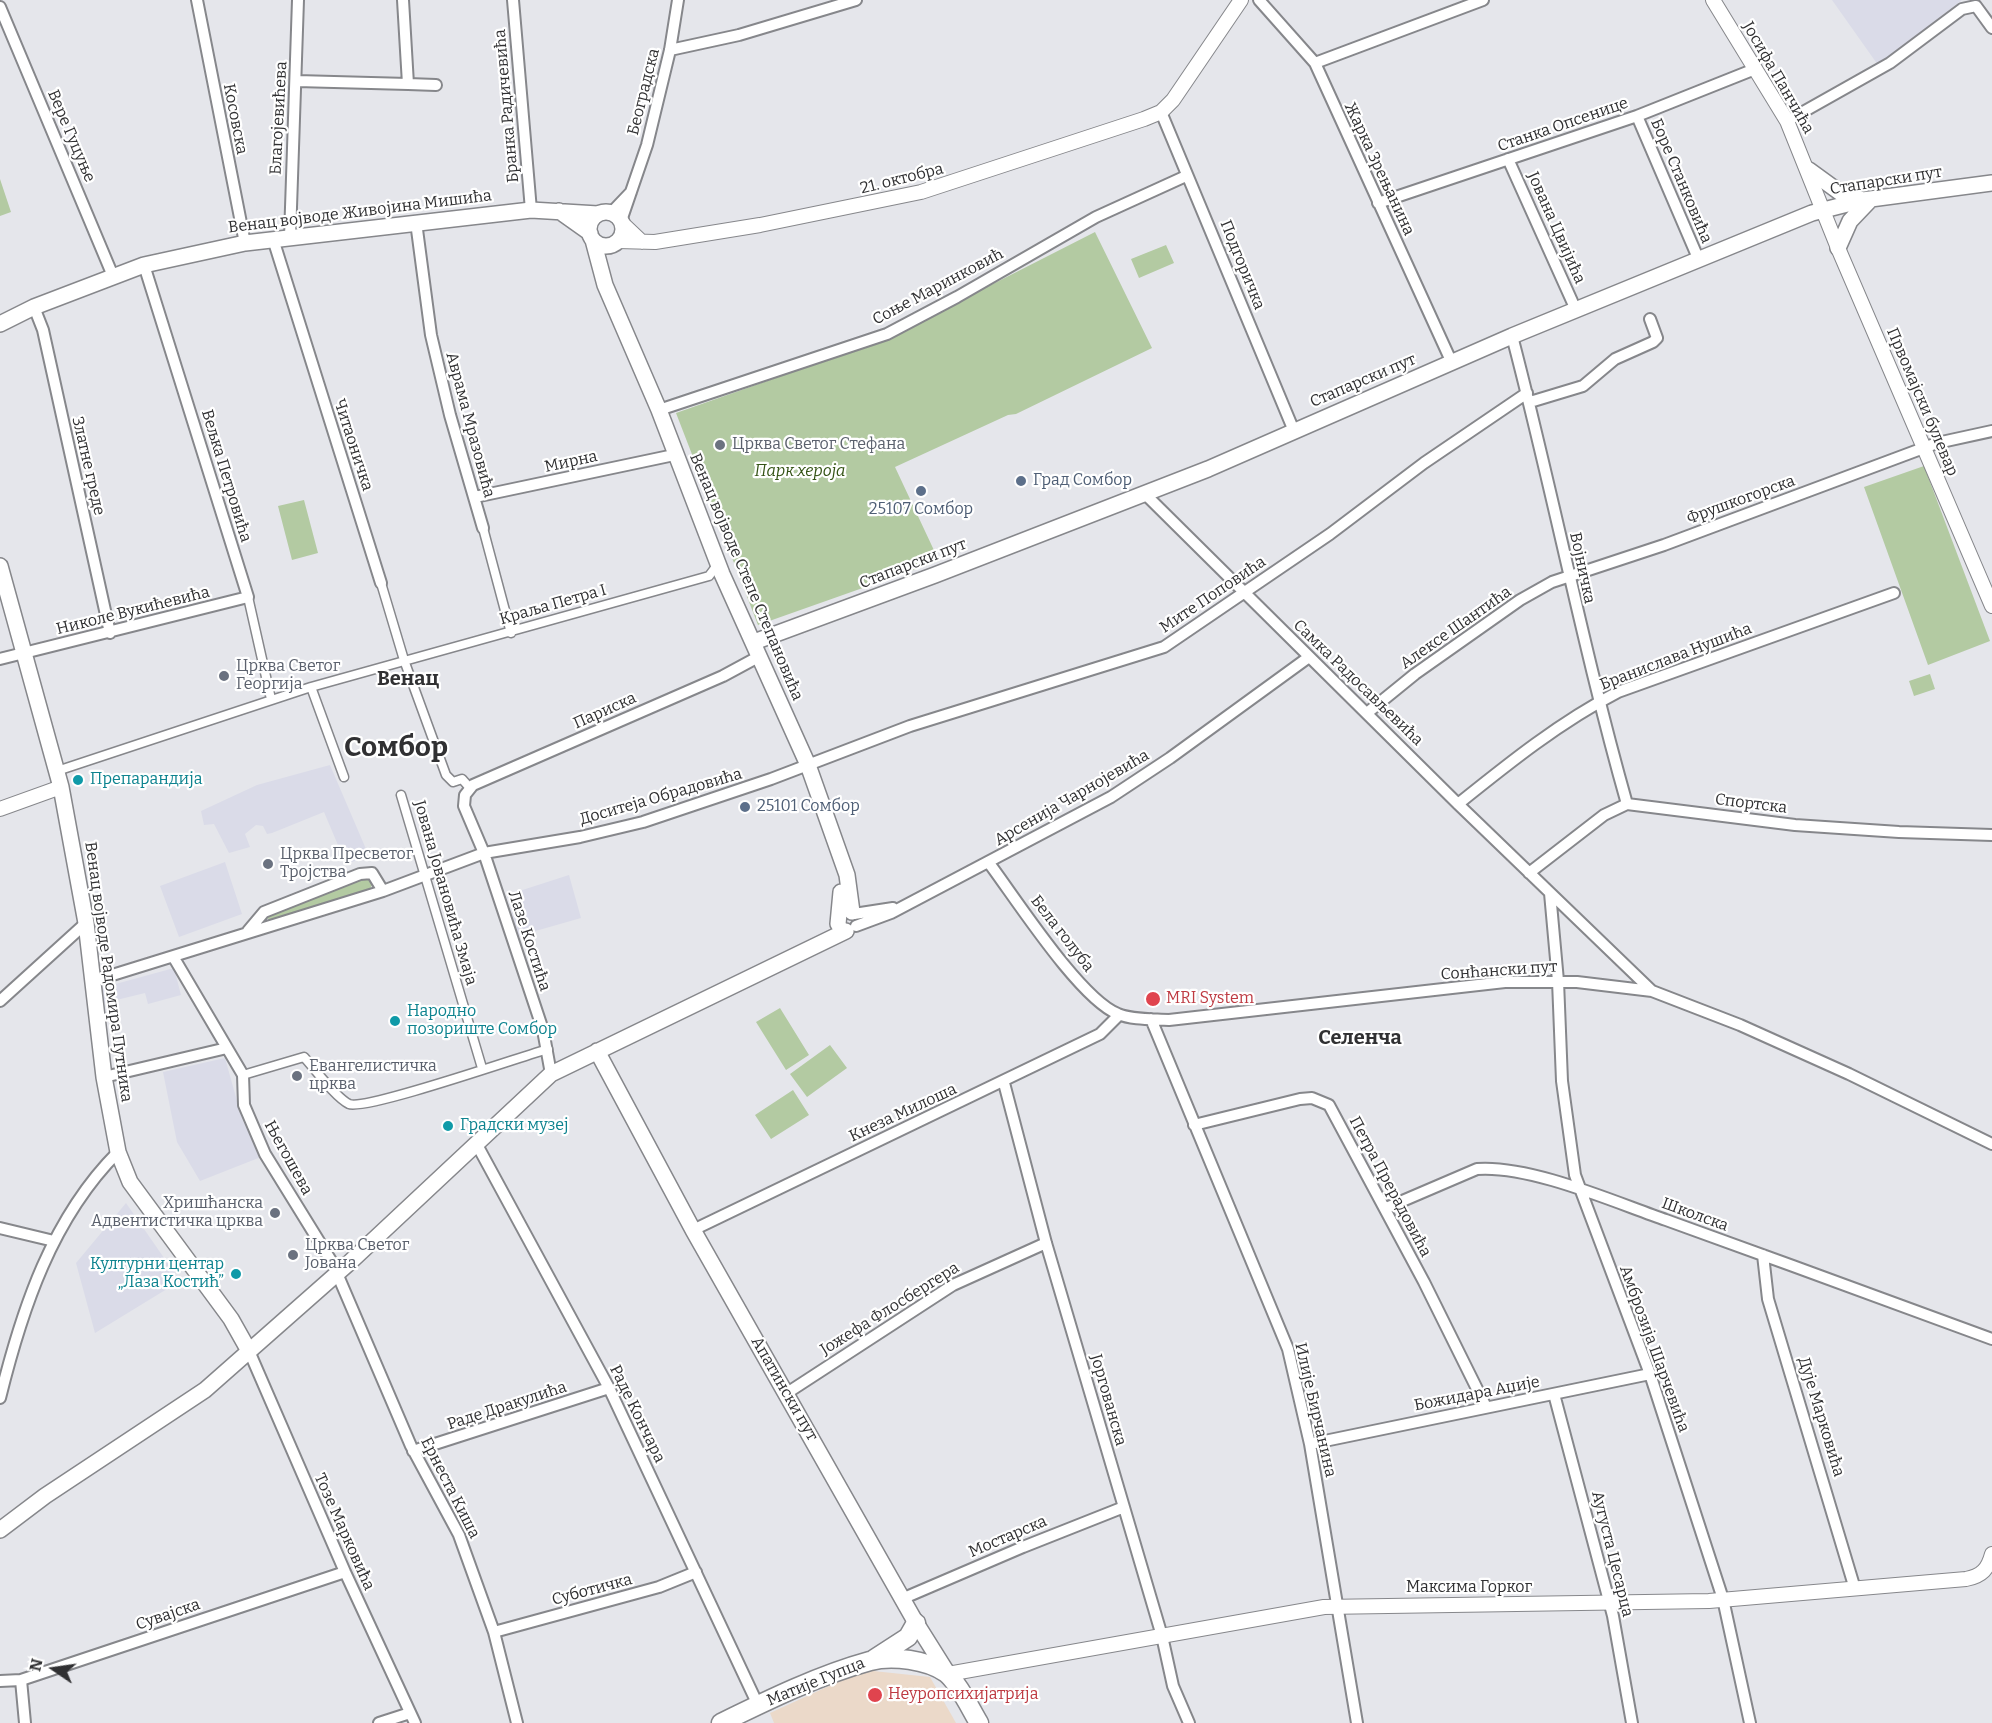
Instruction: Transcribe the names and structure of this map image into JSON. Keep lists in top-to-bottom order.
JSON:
{
  "streets": {
    "main road": [
      "Стапарски пут",
      "Венац војводе Живојина Мишића",
      "Венац војводе Степе Степановића",
      "Венац војводе Радомира Путника",
      "Апатински пут",
      "Матије Гупца"
    ],
    "street": [
      "Јосифа Панчића",
      "Београдска",
      "Бранка Радичевића",
      "Благојевићева",
      "Косовска",
      "Станка Опсенице",
      "Вере Гуцуње",
      "Жарка Зрењанина",
      "21. октобра",
      "Боре Станковића",
      "Јована Цвијића",
      "Подгоричка",
      "Соње Маринковић",
      "Првомајски булевар",
      "Аврама Мразовића",
      "Читаоничка",
      "Мирна",
      "Златне греде",
      "Вељка Петровића",
      "Фрушкогорска",
      "Војничка",
      "Мите Поповића",
      "Краља Петра I",
      "Николе Вукићевића",
      "Алексе Шантића",
      "Бранислава Нушића",
      "Самка Радосављевића",
      "Париска",
      "Доситеја Обрадовића",
      "Арсенија Чарнојевића",
      "Спортска",
      "Јована Јовановића Змаја",
      "Бела голуба",
      "Лазе Костића",
      "Сонћански пут",
      "Кнеза Милоша",
      "Његошева",
      "Петра Прерадовића",
      "Школска",
      "Јожефа Флосбергера",
      "Амброзија Шарчевића",
      "Божидара Аџије",
      "Јоргованска",
      "Раде Дракулића",
      "Илије Бирчанина",
      "Раде Кончара",
      "Дује Марковића",
      "Ернеста Киша",
      "Тозе Марковића",
      "Мостарска",
      "Аугуста Цесарца",
      "Максима Горког",
      "Суботичка",
      "Сувајска"
    ]
  },
  "crossings": [
    ["Јосифа Панчића", "Станка Опсенице"],
    ["Јосифа Панчића", "Стапарски пут"],
    ["Јосифа Панчића", "Првомајски булевар"],
    ["Београдска", "21. октобра"],
    ["Београдска", "Венац војводе Живојина Мишића"],
    ["Београдска", "Венац војводе Степе Степановића"],
    ["Бранка Радичевића", "Венац војводе Живојина Мишића"],
    ["Благојевићева", "Венац војводе Живојина Мишића"],
    ["Косовска", "Венац војводе Живојина Мишића"],
    ["Станка Опсенице", "Жарка Зрењанина"],
    ["Станка Опсенице", "Боре Станковића"],
    ["Станка Опсенице", "Јована Цвијића"],
    ["Вере Гуцуње", "Венац војводе Живојина Мишића"],
    ["Жарка Зрењанина", "Стапарски пут"],
    ["21. октобра", "Венац војводе Живојина Мишића"],
    ["21. октобра", "Подгоричка"],
    ["21. октобра", "Венац војводе Степе Степановића"],
    ["Боре Станковића", "Стапарски пут"],
    ["Стапарски пут", "Јована Цвијића"],
    ["Стапарски пут", "Подгоричка"],
    ["Стапарски пут", "Првомајски булевар"],
    ["Стапарски пут", "Војничка"],
    ["Стапарски пут", "Венац војводе Степе Степановића"],
    ["Стапарски пут", "Самка Радосављевића"],
    ["Стапарски пут", "Париска"],
    ["Венац војводе Живојина Мишића", "Аврама Мразовића"],
    ["Венац војводе Живојина Мишића", "Читаоничка"],
    ["Венац војводе Живојина Мишића", "Златне греде"],
    ["Венац војводе Живојина Мишића", "Вељка Петровића"],
    ["Венац војводе Живојина Мишића", "Венац војводе Степе Степановића"],
    ["Подгоричка", "Соње Маринковић"],
    ["Соње Маринковић", "Венац војводе Степе Степановића"],
    ["Првомајски булевар", "Фрушкогорска"],
    ["Аврама Мразовића", "Мирна"],
    ["Аврама Мразовића", "Краља Петра I"],
    ["Читаоничка", "Краља Петра I"],
    ["Мирна", "Венац војводе Степе Степановића"],
    ["Златне греде", "Николе Вукићевића"],
    ["Вељка Петровића", "Краља Петра I"],
    ["Вељка Петровића", "Николе Вукићевића"],
    ["Фрушкогорска", "Војничка"],
    ["Фрушкогорска", "Алексе Шантића"],
    ["Војничка", "Мите Поповића"],
    ["Војничка", "Алексе Шантића"],
    ["Војничка", "Бранислава Нушића"],
    ["Војничка", "Спортска"],
    ["Венац војводе Степе Степановића", "Мите Поповића"],
    ["Венац војводе Степе Степановића", "Краља Петра I"],
    ["Венац војводе Степе Степановића", "Париска"],
    ["Венац војводе Степе Степановића", "Доситеја Обрадовића"],
    ["Венац војводе Степе Степановића", "Арсенија Чарнојевића"],
    ["Мите Поповића", "Самка Радосављевића"],
    ["Мите Поповића", "Доситеја Обрадовића"],
    ["Николе Вукићевића", "Венац војводе Радомира Путника"],
    ["Алексе Шантића", "Самка Радосављевића"],
    ["Бранислава Нушића", "Самка Радосављевића"],
    ["Самка Радосављевића", "Арсенија Чарнојевића"],
    ["Самка Радосављевића", "Сонћански пут"],
    ["Париска", "Лазе Костића"],
    ["Доситеја Обрадовића", "Јована Јовановића Змаја"],
    ["Доситеја Обрадовића", "Лазе Костића"],
    ["Доситеја Обрадовића", "Венац војводе Радомира Путника"],
    ["Доситеја Обрадовића", "Његошева"],
    ["Арсенија Чарнојевића", "Бела голуба"],
    ["Бела голуба", "Сонћански пут"],
    ["Бела голуба", "Кнеза Милоша"],
    ["Сонћански пут", "Кнеза Милоша"],
    ["Сонћански пут", "Амброзија Шарчевића"],
    ["Сонћански пут", "Илије Бирчанина"],
    ["Венац војводе Радомира Путника", "Тозе Марковића"],
    ["Кнеза Милоша", "Апатински пут"],
    ["Кнеза Милоша", "Јоргованска"],
    ["Његошева", "Ернеста Киша"],
    ["Петра Прерадовића", "Школска"],
    ["Петра Прерадовића", "Божидара Аџије"],
    ["Петра Прерадовића", "Илије Бирчанина"],
    ["Школска", "Амброзија Шарчевића"],
    ["Школска", "Дује Марковића"],
    ["Јожефа Флосбергера", "Апатински пут"],
    ["Јожефа Флосбергера", "Јоргованска"],
    ["Амброзија Шарчевића", "Божидара Аџије"],
    ["Амброзија Шарчевића", "Максима Горког"],
    ["Апатински пут", "Мостарска"],
    ["Апатински пут", "Максима Горког"],
    ["Апатински пут", "Матије Гупца"],
    ["Божидара Аџије", "Илије Бирчанина"],
    ["Божидара Аџије", "Аугуста Цесарца"],
    ["Јоргованска", "Мостарска"],
    ["Јоргованска", "Максима Горког"],
    ["Раде Дракулића", "Раде Кончара"],
    ["Раде Дракулића", "Ернеста Киша"],
    ["Илије Бирчанина", "Максима Горког"],
    ["Раде Кончара", "Суботичка"],
    ["Раде Кончара", "Матије Гупца"],
    ["Дује Марковића", "Максима Горког"],
    ["Ернеста Киша", "Суботичка"],
    ["Тозе Марковића", "Сувајска"],
    ["Аугуста Цесарца", "Максима Горког"],
    ["Максима Горког", "Матије Гупца"]
  ],
  "districts": ["Венац", "Сомбор", "Селенча"],
  "parks": ["Парк хероја"],
  "places": [
    "Црква Светог Стефана",
    "Град Сомбор",
    "25107 Сомбор",
    "Црква Светог Георгија",
    "Препарандија",
    "25101 Сомбор",
    "Црква Пресветог Тројства",
    "MRI System",
    "Народно позориште Сомбор",
    "Евангелистичка црква",
    "Градски музеј",
    "Хришћанска Адвентистичка црква",
    "Црква Светог Јована",
    "Културни центар „Лаза Костић”",
    "Неуропсихијатрија"
  ],
  "north": "left"
}
